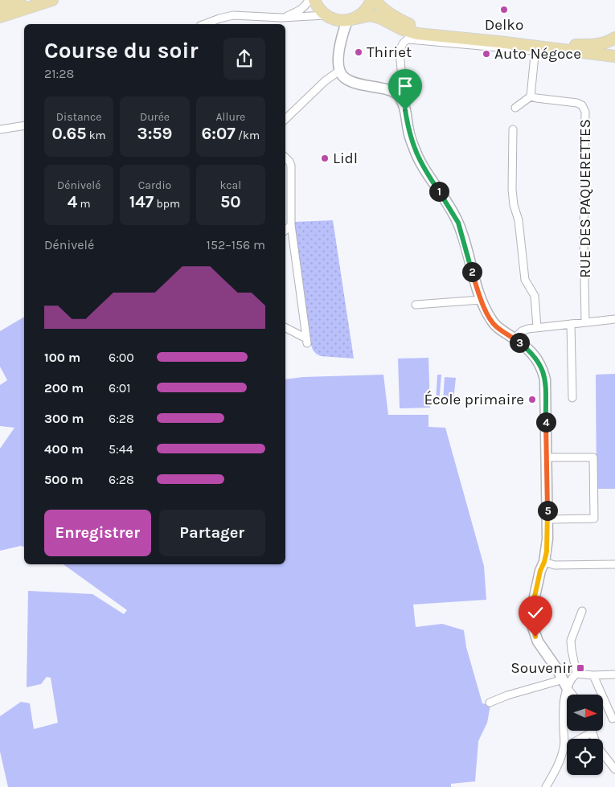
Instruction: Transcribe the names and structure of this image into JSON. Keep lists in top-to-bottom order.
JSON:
{
  "streets": {
    "street": ["RUE DES PAQUERETTES"]
  },
  "places": {
    "other": [
      "Delko",
      "Thiriet",
      "Auto Négoce",
      "Lidl",
      "École primaire"
    ],
    "transit": ["Souvenir"]
  },
  "north": "right",
  "page": {
    "heading": ["Course du soir", "21:28"],
    "stats": [
      ["Distance", "0.65 km"],
      ["Durée", "3:59"],
      ["Allure", "6:07 /km"],
      ["Dénivelé", "4 m"],
      ["Cardio", "147 bpm"],
      ["kcal", "50"]
    ],
    "pins": [
      "1",
      "2",
      "3",
      "4",
      "5"
    ],
    "chart": ["Dénivelé", "152–156 m"],
    "list": [
      {
        "name": "100 m",
        "note": "6:00"
      },
      {
        "name": "200 m",
        "note": "6:01"
      },
      {
        "name": "300 m",
        "note": "6:28"
      },
      {
        "name": "400 m",
        "note": "5:44"
      },
      {
        "name": "500 m",
        "note": "6:28"
      }
    ],
    "buttons": ["Enregistrer", "Partager"]
  }
}
